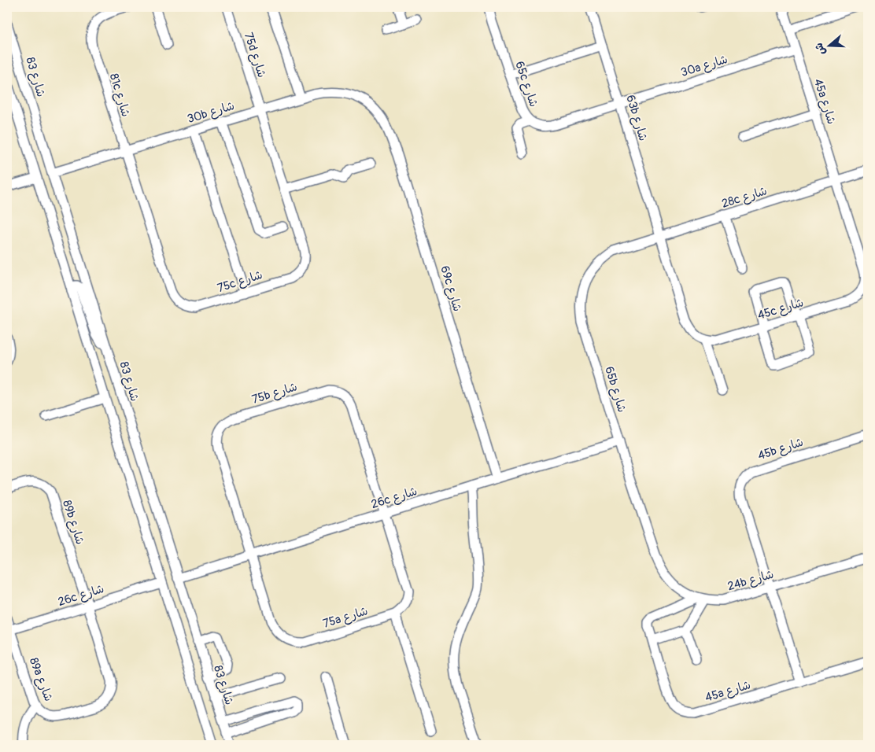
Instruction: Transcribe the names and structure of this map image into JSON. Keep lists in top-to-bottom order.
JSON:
{
  "streets": {
    "street": [
      "75d شارع",
      "30a شارع",
      "شارع 83",
      "65c شارع",
      "81c شارع",
      "45a شارع",
      "30b شارع",
      "63b شارع",
      "28c شارع",
      "75c شارع",
      "69c شارع",
      "45c شارع",
      "65b شارع",
      "75b شارع",
      "45b شارع",
      "26c شارع",
      "89b شارع",
      "24b شارع",
      "75a شارع",
      "89a شارع"
    ]
  },
  "crossings": [
    ["75d شارع", "30b شارع"],
    ["75d شارع", "75c شارع"],
    ["30a شارع", "65c شارع"],
    ["30a شارع", "45a شارع"],
    ["30a شارع", "63b شارع"],
    ["شارع 83", "30b شارع"],
    ["شارع 83", "26c شارع"],
    ["65c شارع", "63b شارع"],
    ["81c شارع", "30b شارع"],
    ["81c شارع", "75c شارع"],
    ["45a شارع", "28c شارع"],
    ["45a شارع", "45c شارع"],
    ["30b شارع", "75c شارع"],
    ["30b شارع", "69c شارع"],
    ["63b شارع", "28c شارع"],
    ["28c شارع", "45c شارع"],
    ["28c شارع", "65b شارع"],
    ["69c شارع", "26c شارع"],
    ["65b شارع", "26c شارع"],
    ["65b شارع", "24b شارع"],
    ["75b شارع", "26c شارع"],
    ["75b شارع", "75a شارع"],
    ["45b شارع", "24b شارع"],
    ["26c شارع", "89b شارع"],
    ["26c شارع", "75a شارع"],
    ["26c شارع", "89a شارع"],
    ["89b شارع", "89a شارع"]
  ],
  "north": "left"
}
